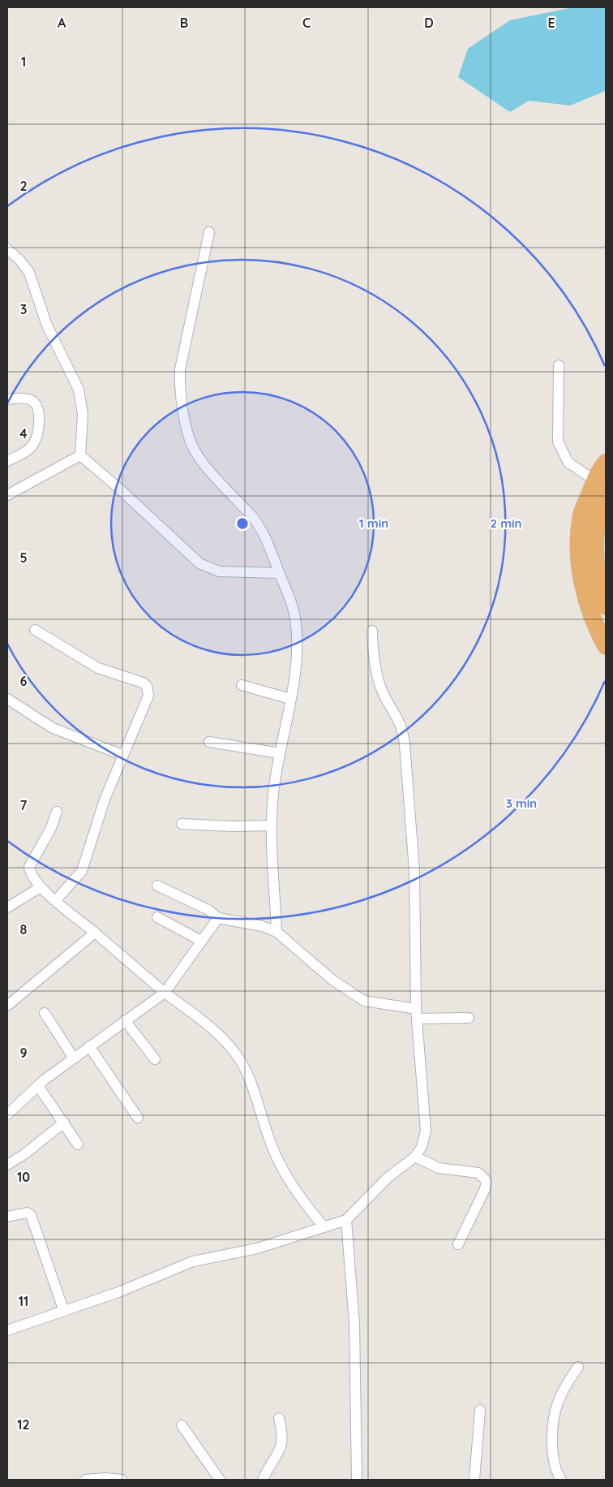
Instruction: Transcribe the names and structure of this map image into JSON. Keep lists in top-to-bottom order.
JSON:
{
  "grid": {
    "columns": [
      "A",
      "B",
      "C",
      "D",
      "E"
    ],
    "rows": [
      "1",
      "2",
      "3",
      "4",
      "5",
      "6",
      "7",
      "8",
      "9",
      "10",
      "11",
      "12"
    ]
  },
  "rings": ["1 min", "2 min", "3 min"]
}
